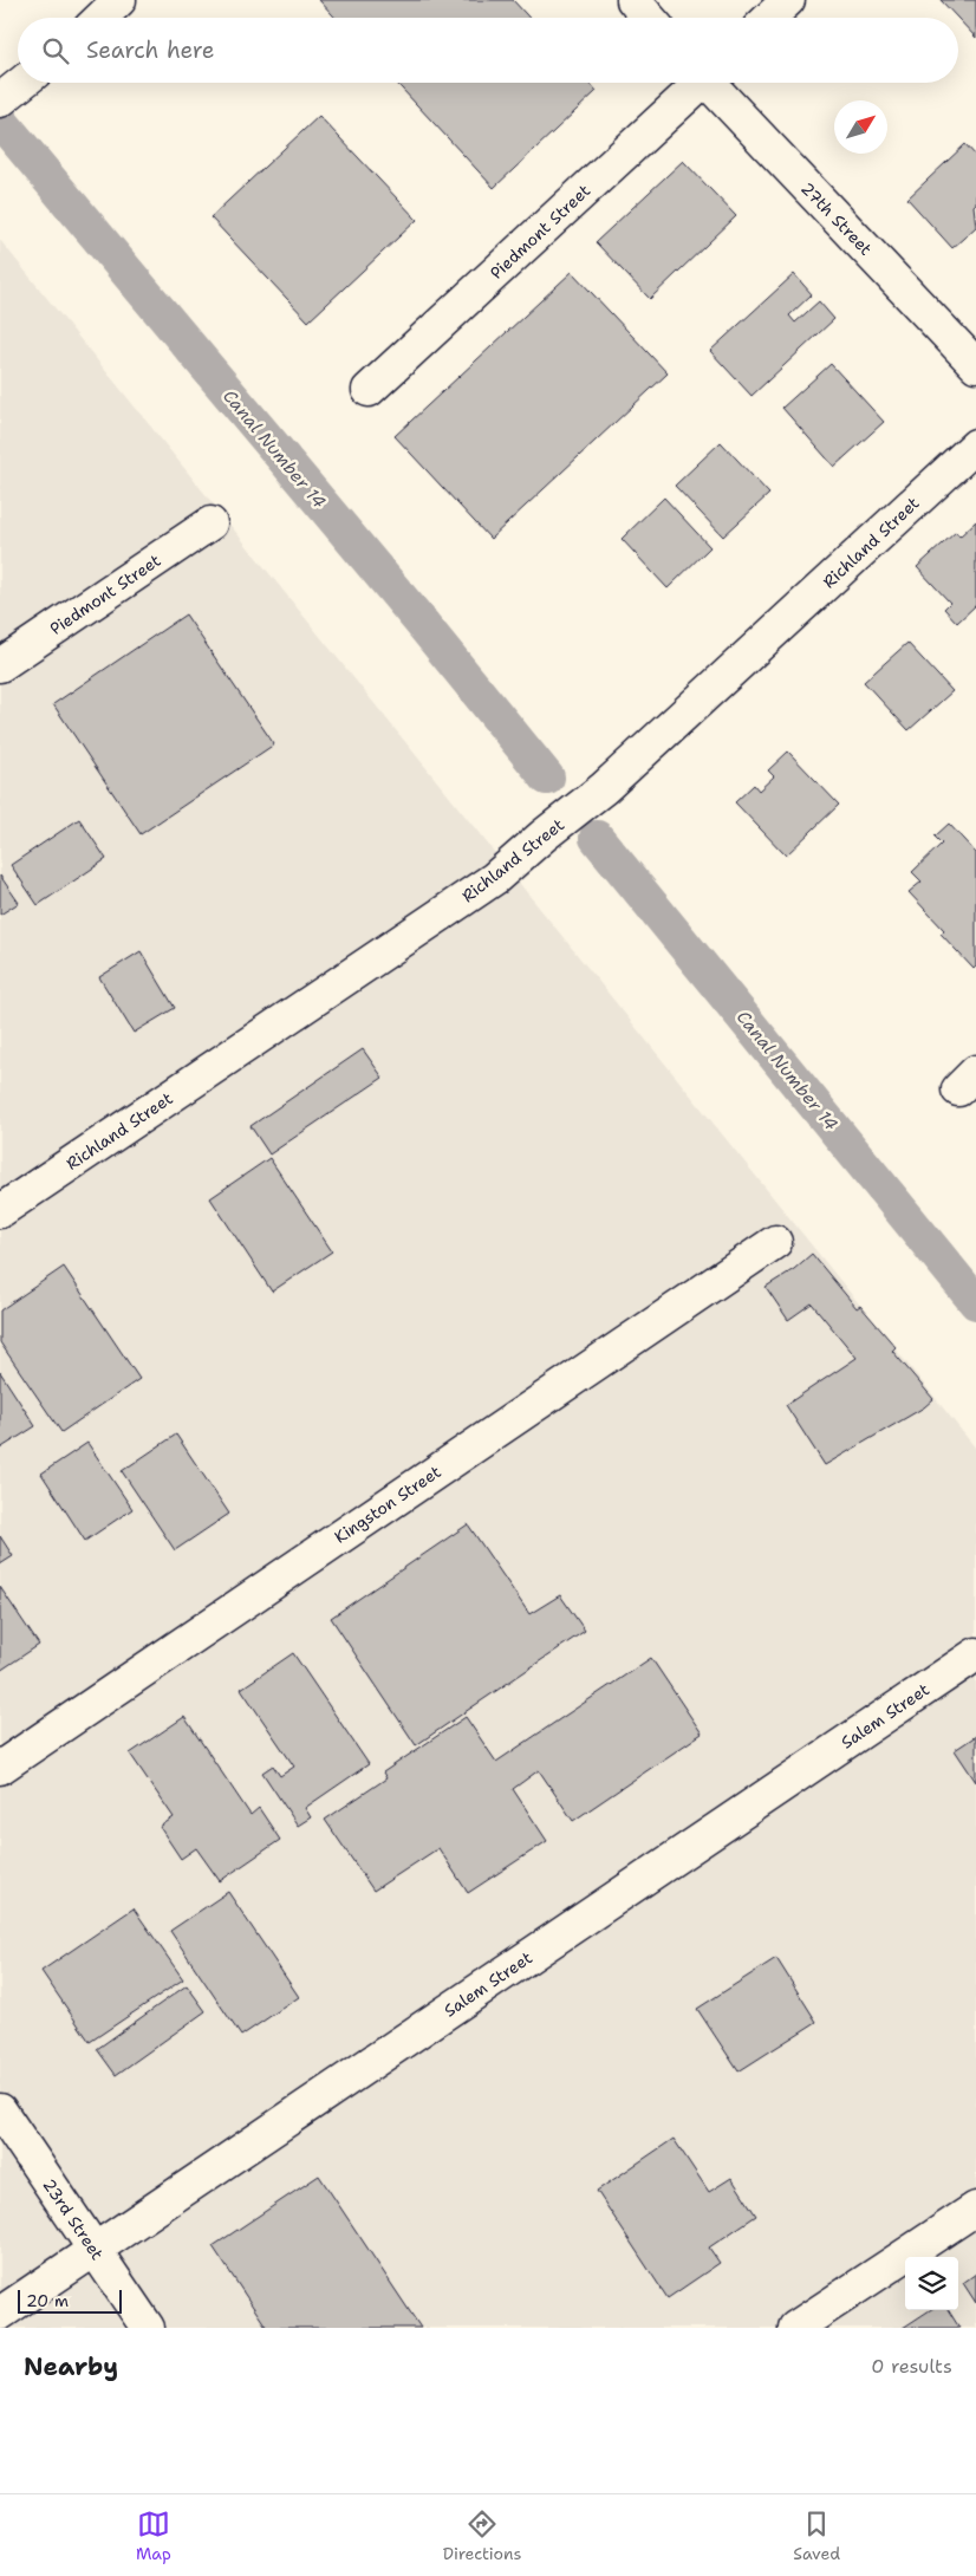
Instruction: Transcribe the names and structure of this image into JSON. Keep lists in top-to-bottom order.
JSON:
{
  "streets": {
    "street": [
      "27th Street",
      "Piedmont Street",
      "Richland Street",
      "Kingston Street",
      "Salem Street",
      "23rd Street"
    ]
  },
  "crossings": [
    ["Salem Street", "23rd Street"]
  ],
  "water": ["Canal Number 14"],
  "scale_bar": "20 m",
  "north": "top right",
  "page": {
    "search": "Search here",
    "scale": "20 m",
    "heading": ["Nearby", "0 results"],
    "nav": ["Map", "Directions", "Saved"]
  }
}
